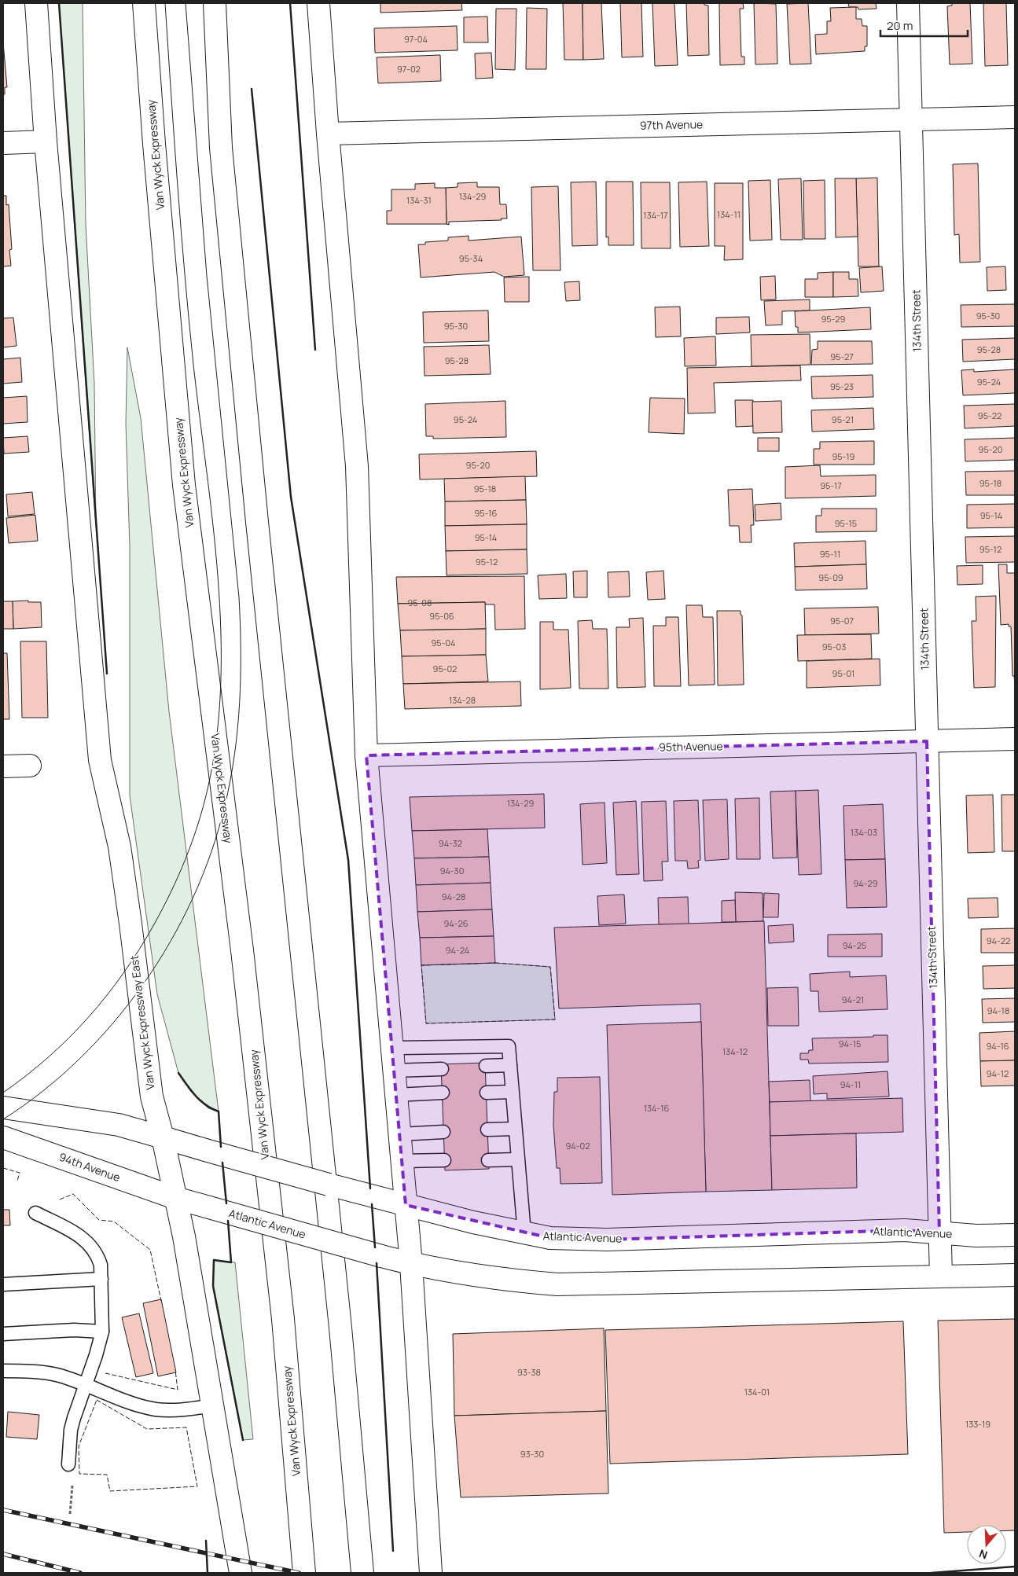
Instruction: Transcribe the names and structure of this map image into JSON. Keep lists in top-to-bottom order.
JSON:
{
  "streets": {
    "main road": [
      "97th Avenue",
      "Van Wyck Expressway",
      "134th Street",
      "95th Avenue",
      "Van Wyck Expressway East",
      "94th Avenue",
      "Atlantic Avenue"
    ]
  },
  "crossings": [
    ["97th Avenue", "134th Street"],
    ["134th Street", "95th Avenue"],
    ["134th Street", "Atlantic Avenue"],
    ["Van Wyck Expressway East", "94th Avenue"],
    ["Van Wyck Expressway East", "Atlantic Avenue"],
    ["94th Avenue", "Atlantic Avenue"]
  ],
  "house_numbers": [
    "97-04",
    "97-02",
    "134-29",
    "134-31",
    "134-11",
    "134-17",
    "95-34",
    "95-30",
    "95-29",
    "95-30",
    "95-28",
    "95-27",
    "95-28",
    "95-24",
    "95-23",
    "95-22",
    "95-24",
    "95-21",
    "95-20",
    "95-19",
    "95-20",
    "95-18",
    "95-17",
    "95-18",
    "95-16",
    "95-14",
    "95-15",
    "95-14",
    "95-12",
    "95-11",
    "95-12",
    "95-09",
    "95-08",
    "95-06",
    "95-07",
    "95-04",
    "95-03",
    "95-02",
    "95-01",
    "134-28",
    "134-29",
    "134-03",
    "94-32",
    "94-30",
    "94-29",
    "94-28",
    "94-26",
    "94-22",
    "94-25",
    "94-24",
    "94-21",
    "94-18",
    "94-15",
    "94-16",
    "134-12",
    "94-12",
    "94-11",
    "134-16",
    "94-02",
    "93-38",
    "134-01",
    "133-19",
    "93-30"
  ],
  "scale_bar": "20 m",
  "north": "bottom"
}
